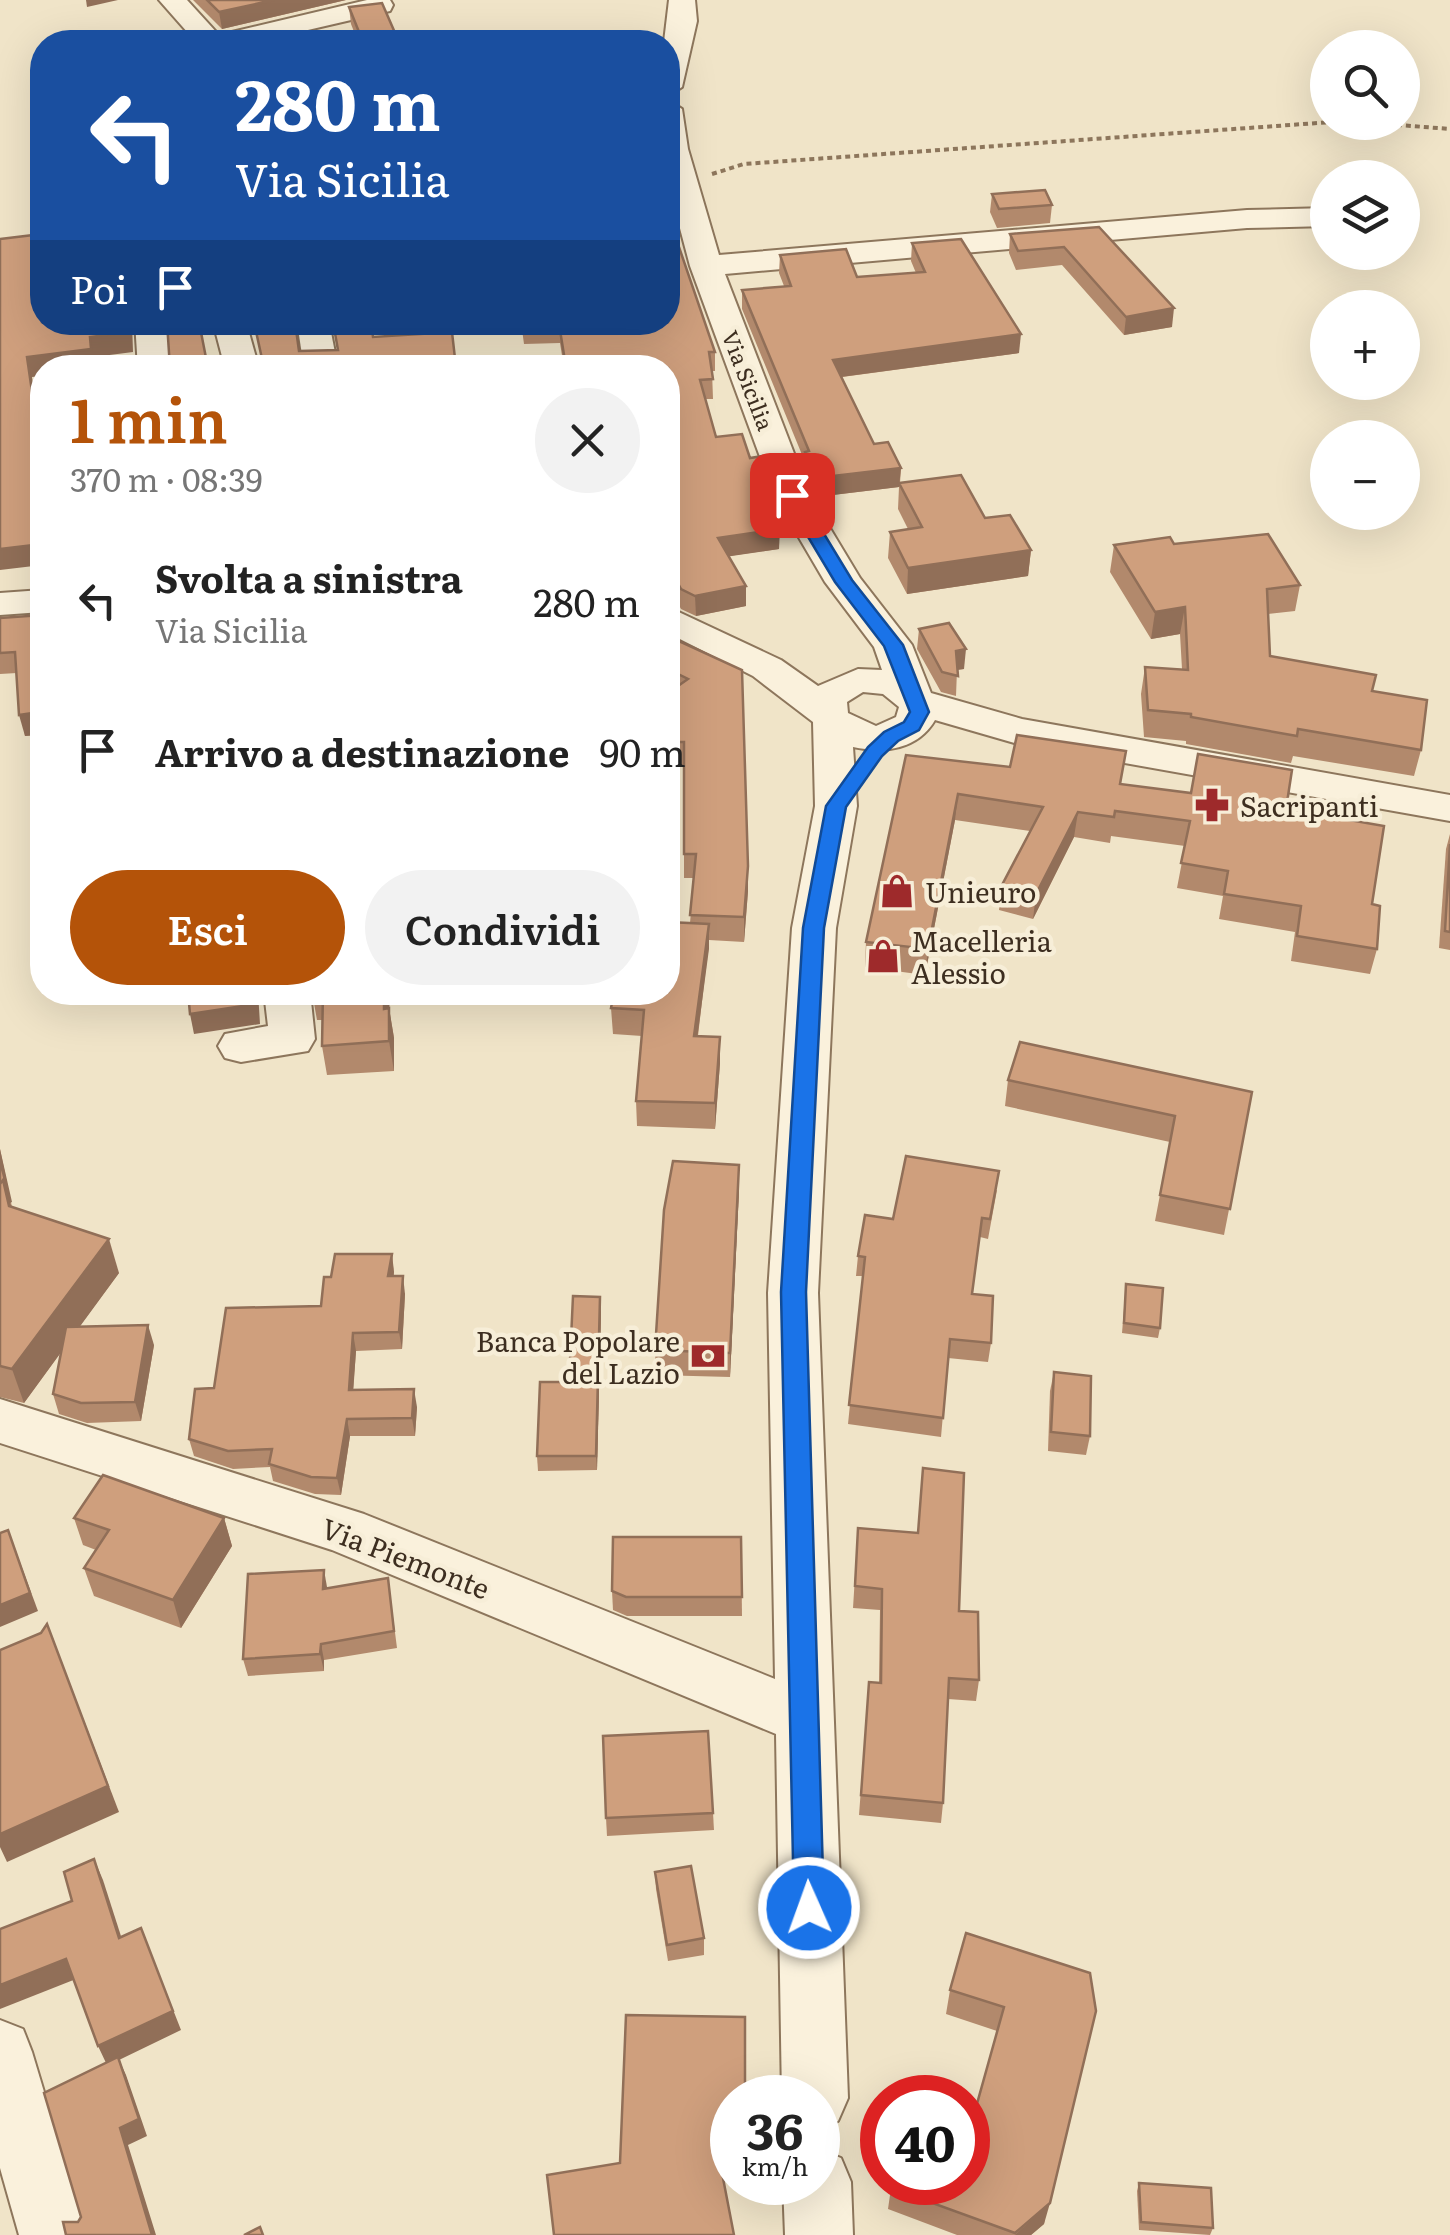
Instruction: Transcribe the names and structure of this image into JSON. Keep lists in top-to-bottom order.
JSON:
{
  "streets": {
    "street": ["Via Sicilia", "Via Piemonte"]
  },
  "places": {
    "pharmacy": ["Sacripanti"],
    "shop": ["Unieuro", "Macelleria Alessio"],
    "bank": ["Banca Popolare del Lazio"]
  },
  "page": {
    "map_buttons": ["+", "−"],
    "turn": ["280 m", "Via Sicilia"],
    "then": "Poi",
    "heading": ["1 min", "370 m · 08:39"],
    "list": [
      {
        "name": "Svolta a sinistra",
        "note": "Via Sicilia",
        "value": "280 m"
      },
      {
        "name": "Arrivo a destinazione",
        "value": "90 m"
      }
    ],
    "buttons": ["Esci", "Condividi"],
    "speed": "36 km/h",
    "limit": "40"
  }
}
